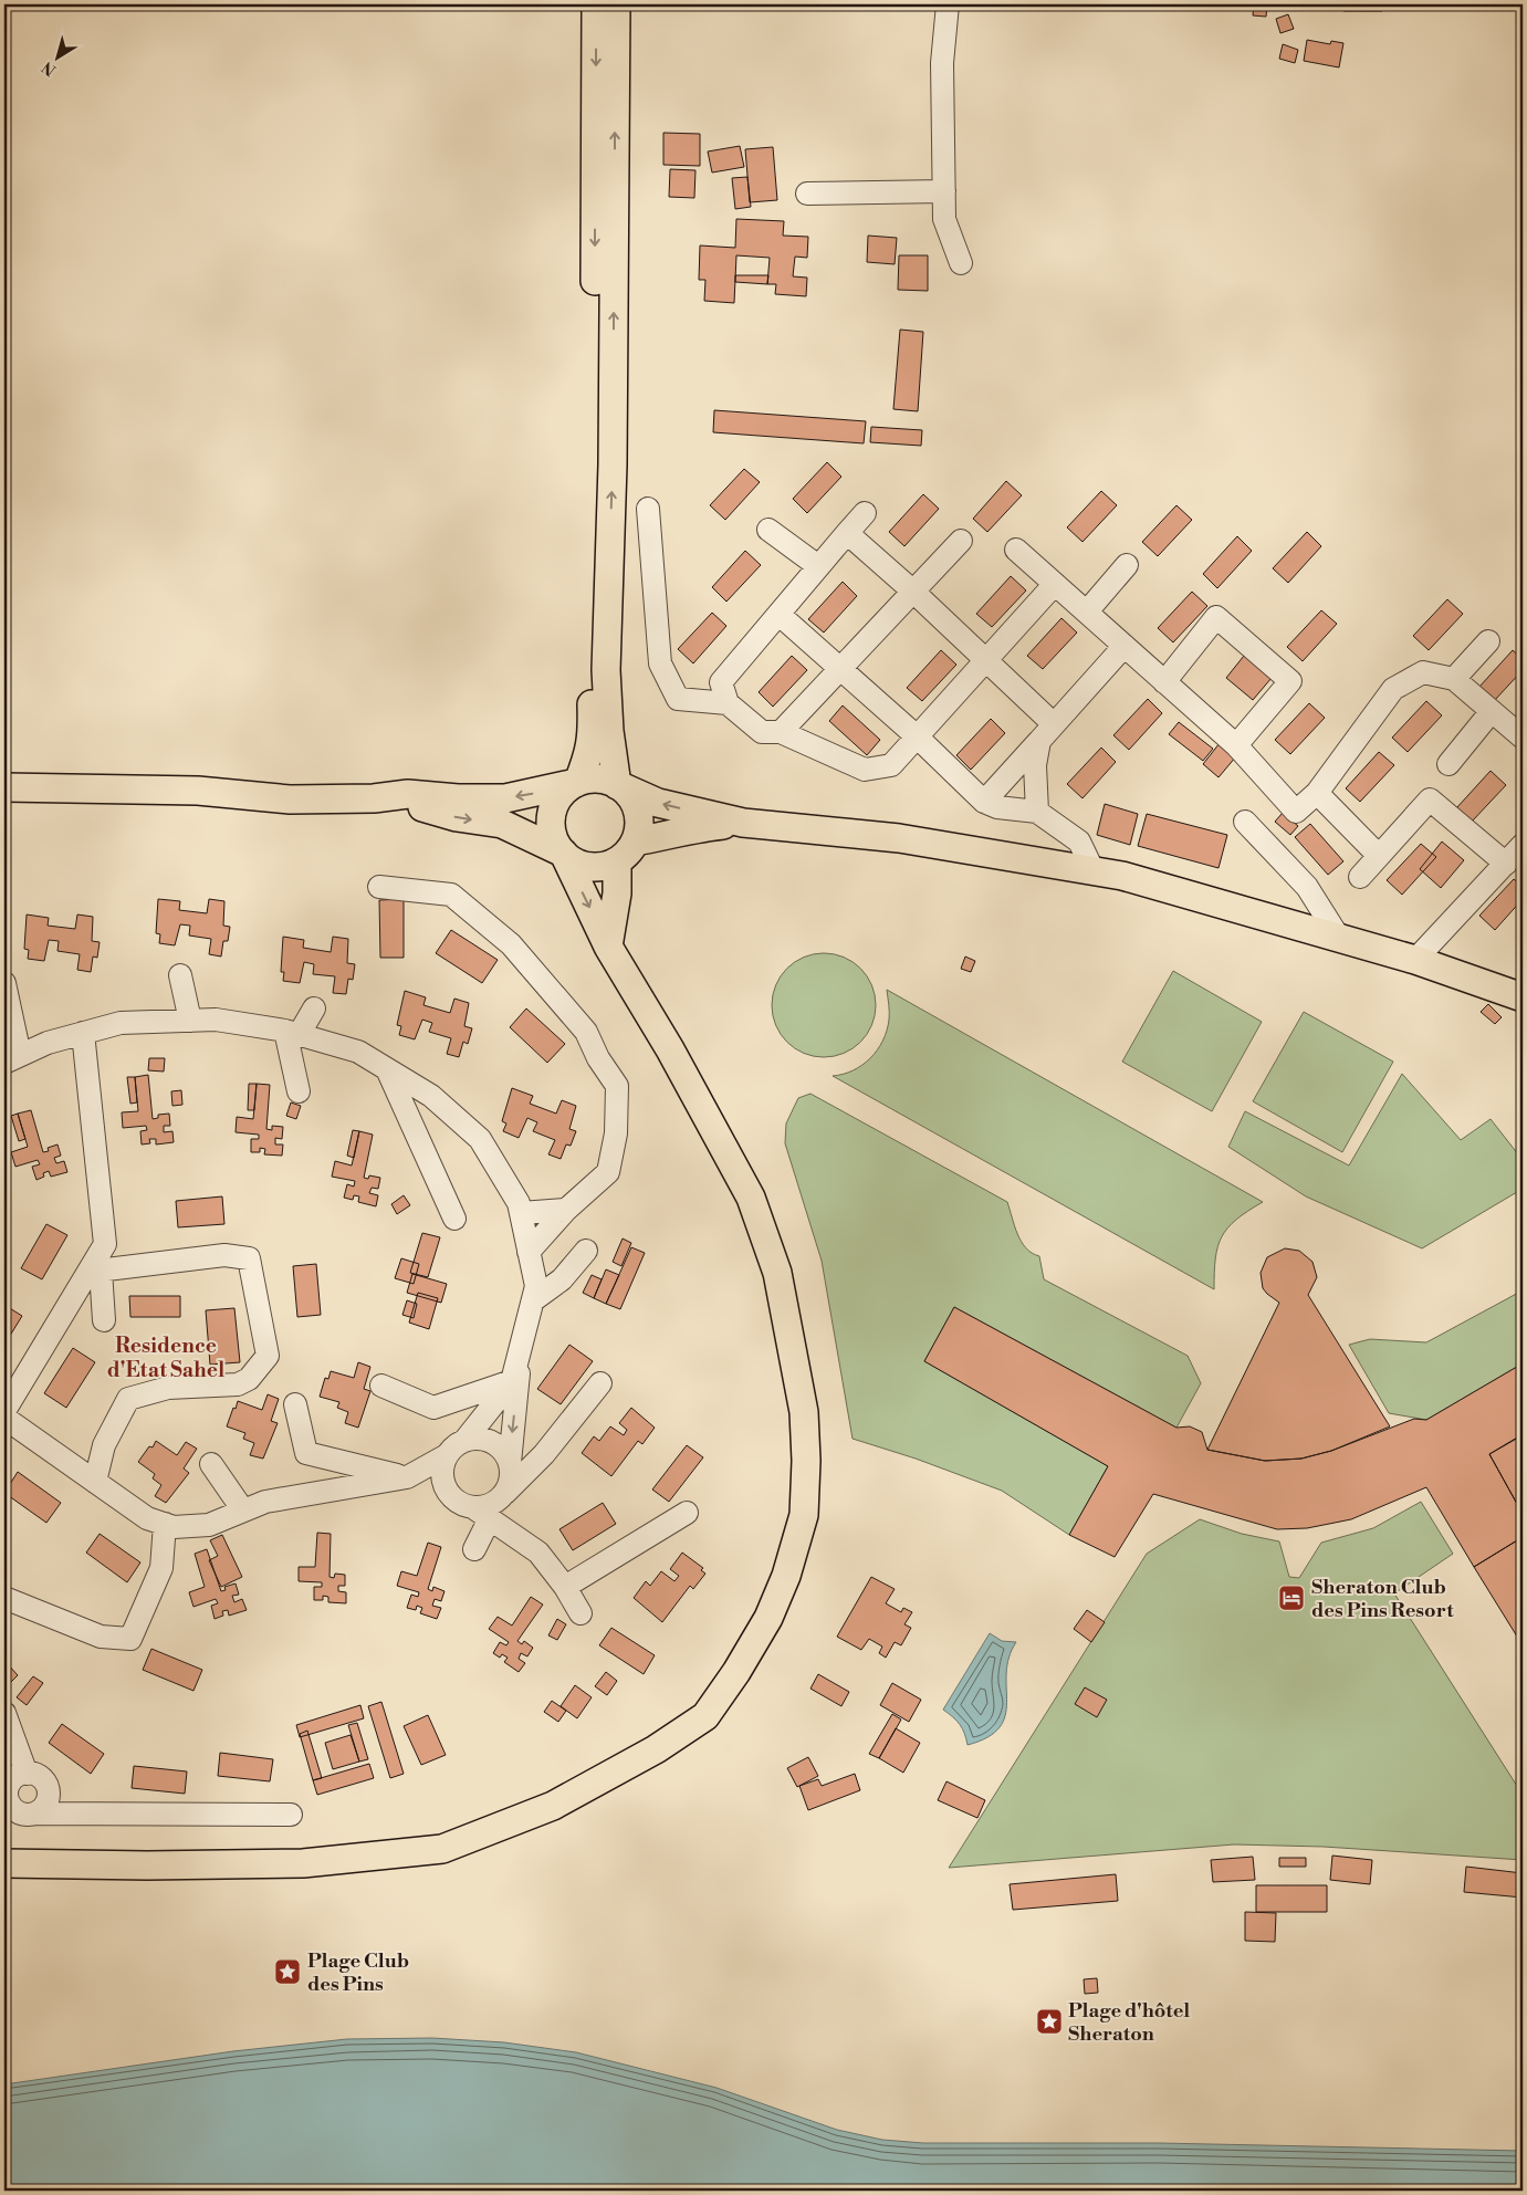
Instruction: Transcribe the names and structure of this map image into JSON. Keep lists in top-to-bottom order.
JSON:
{
  "districts": ["Residence d'Etat Sahel"],
  "places": {
    "hotel": ["Sheraton Club des Pins Resort"],
    "place": ["Plage Club des Pins", "Plage d'hôtel Sheraton"]
  },
  "north": "bottom left"
}
